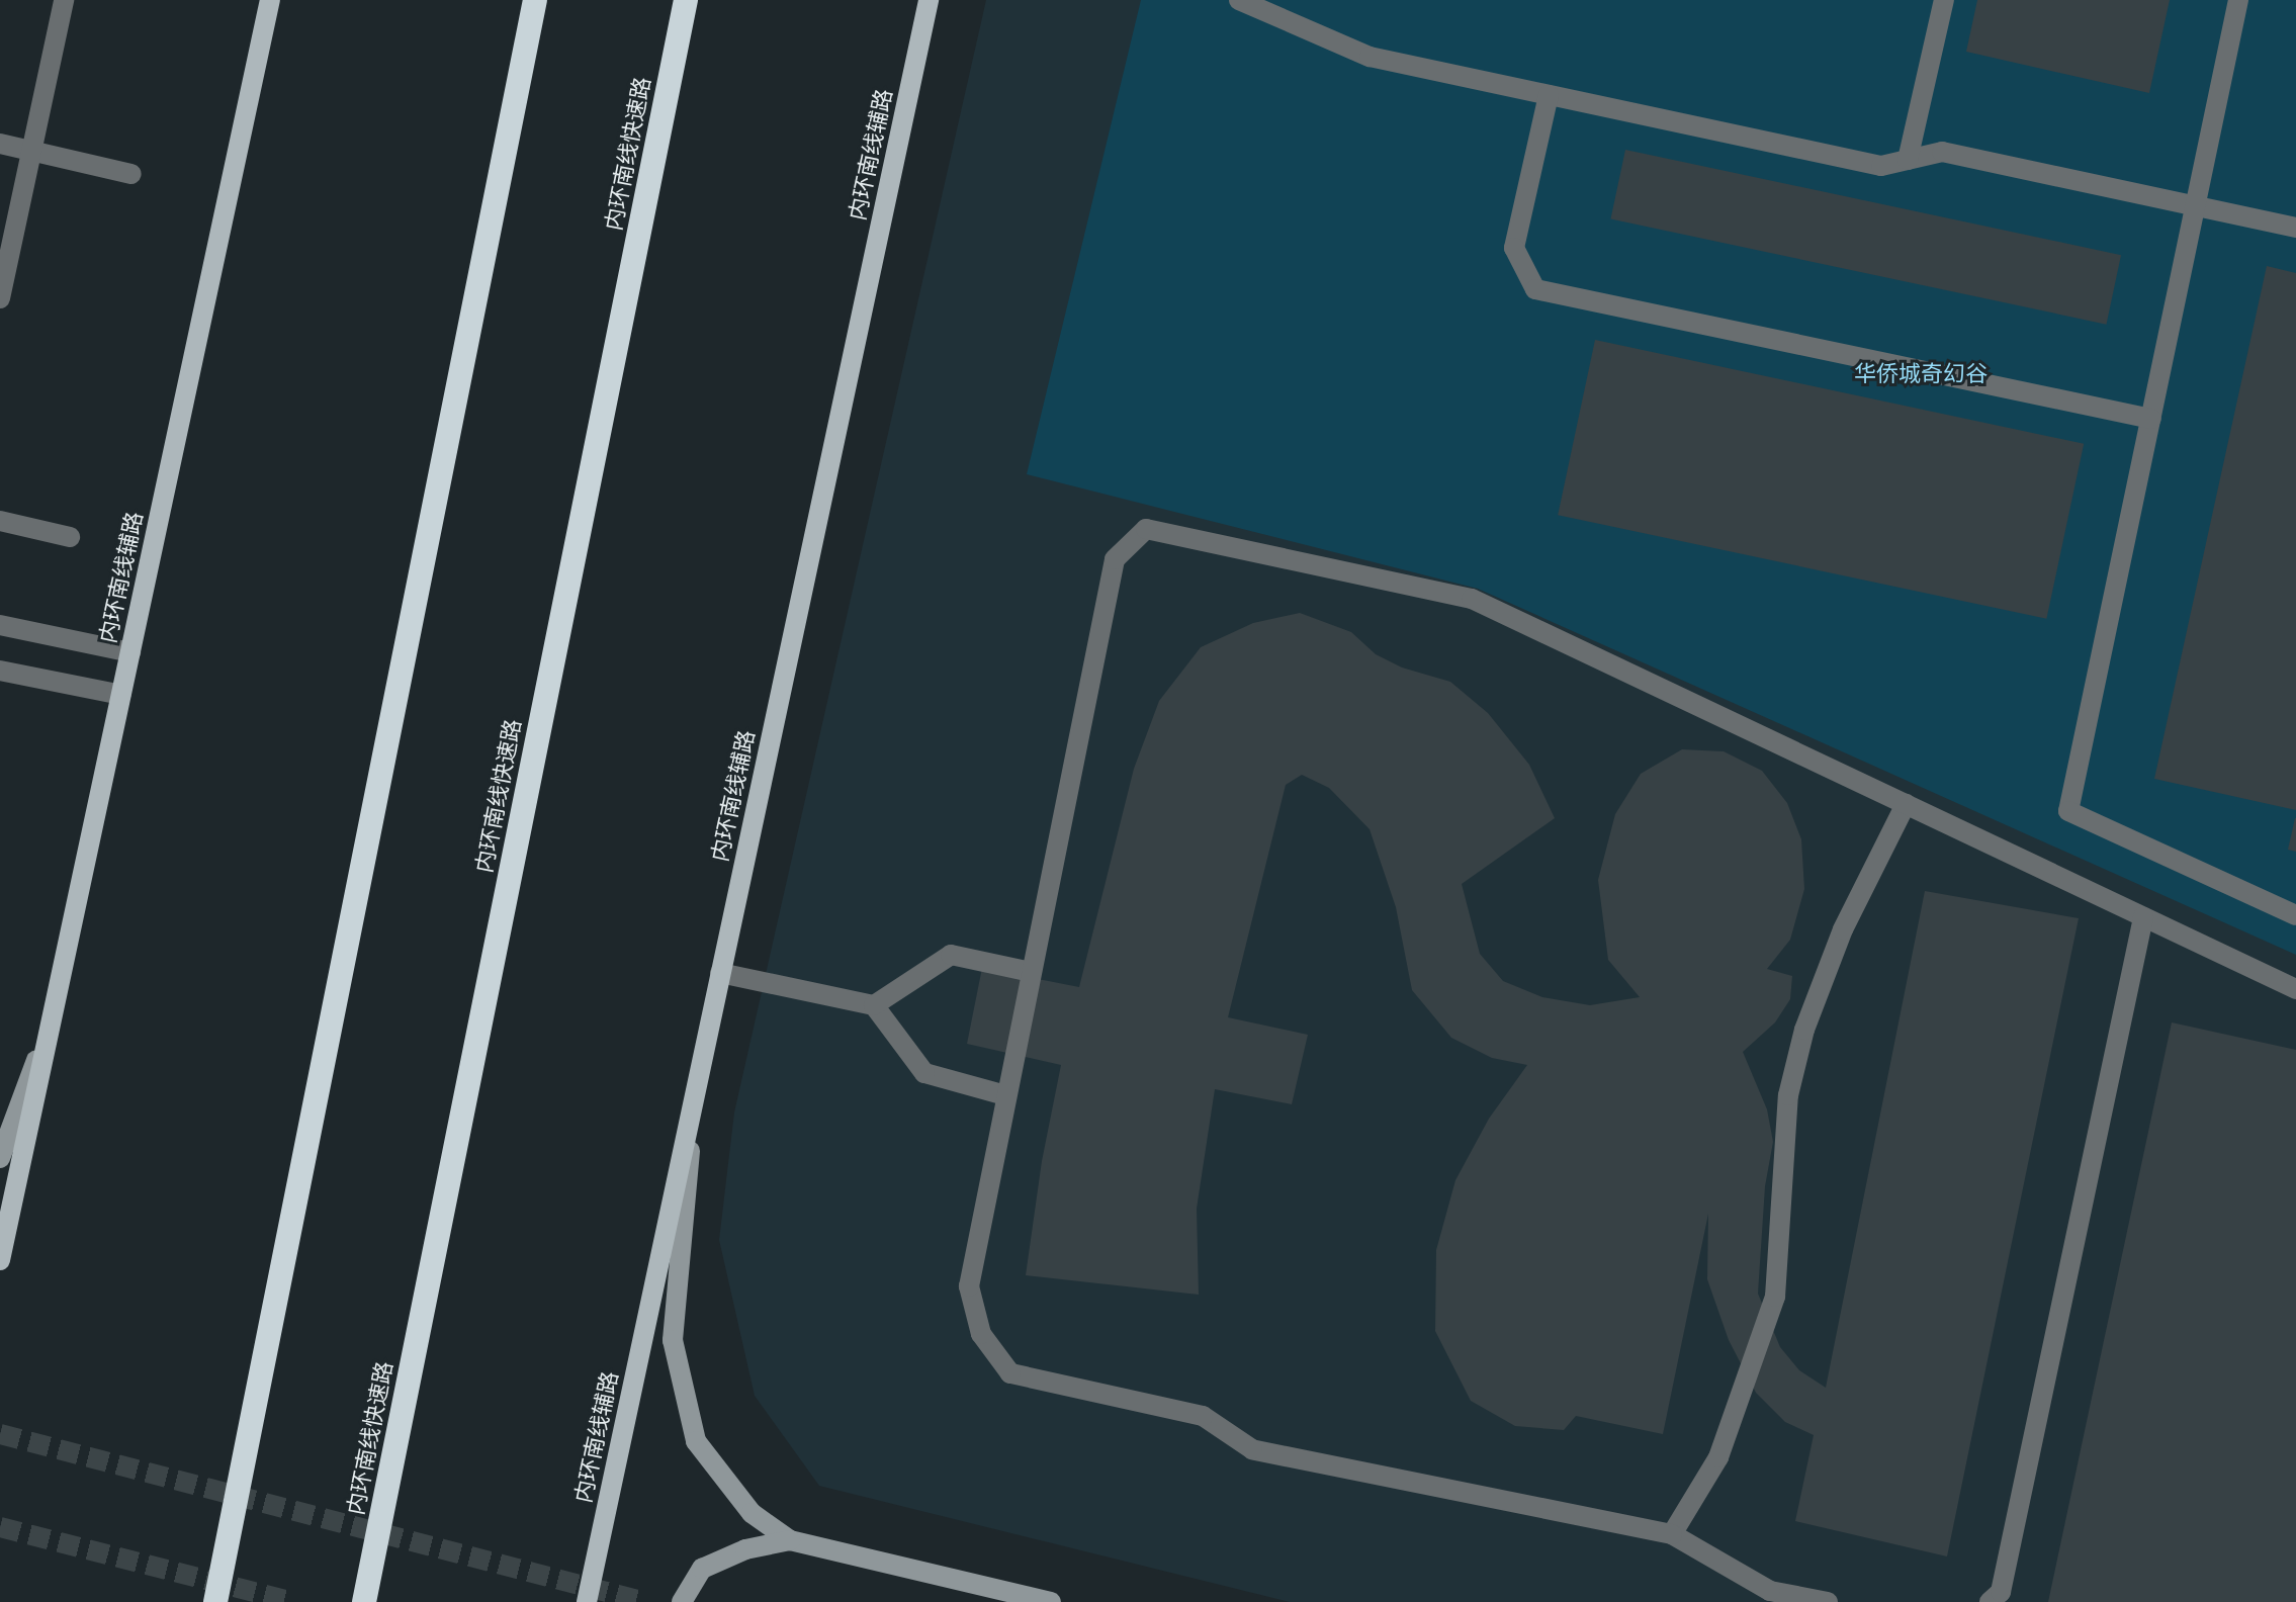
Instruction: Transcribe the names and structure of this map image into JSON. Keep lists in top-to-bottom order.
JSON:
{
  "streets": {
    "highway": ["内环南线快速路"],
    "main road": ["内环南线辅路"]
  },
  "parks": ["华侨城奇幻谷"]
}
